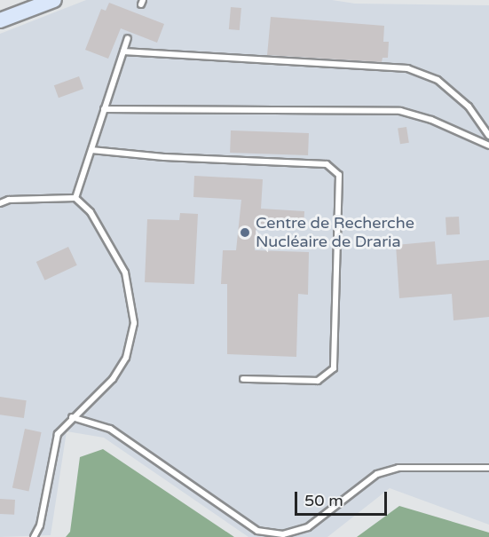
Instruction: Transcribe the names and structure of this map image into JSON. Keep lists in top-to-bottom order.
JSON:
{
  "places": ["Centre de Recherche Nucléaire de Draria"],
  "scale_bar": "50 m"
}
